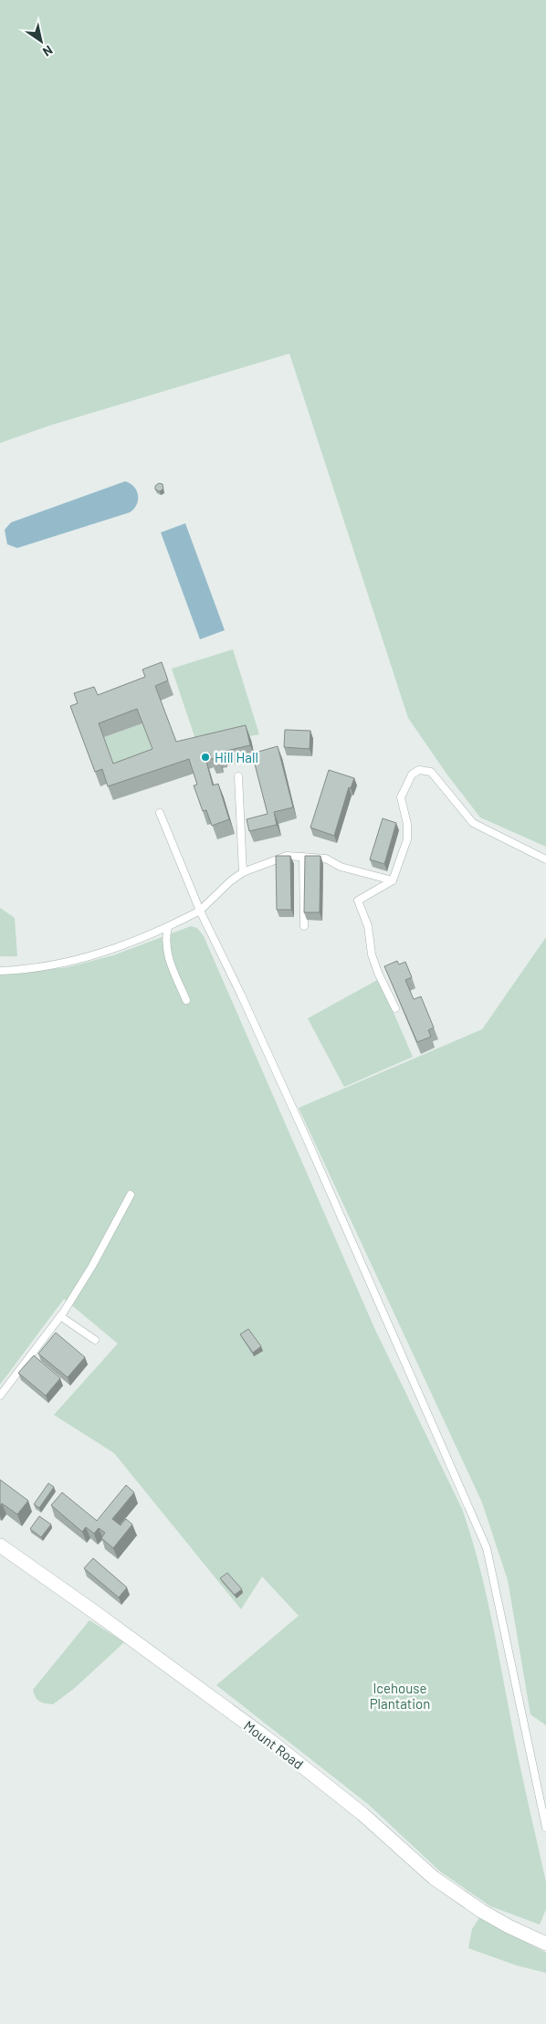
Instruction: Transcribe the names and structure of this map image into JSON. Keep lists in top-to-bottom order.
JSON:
{
  "streets": {
    "street": ["Mount Road"]
  },
  "parks": ["Icehouse Plantation"],
  "places": ["Hill Hall"],
  "north": "bottom right"
}
